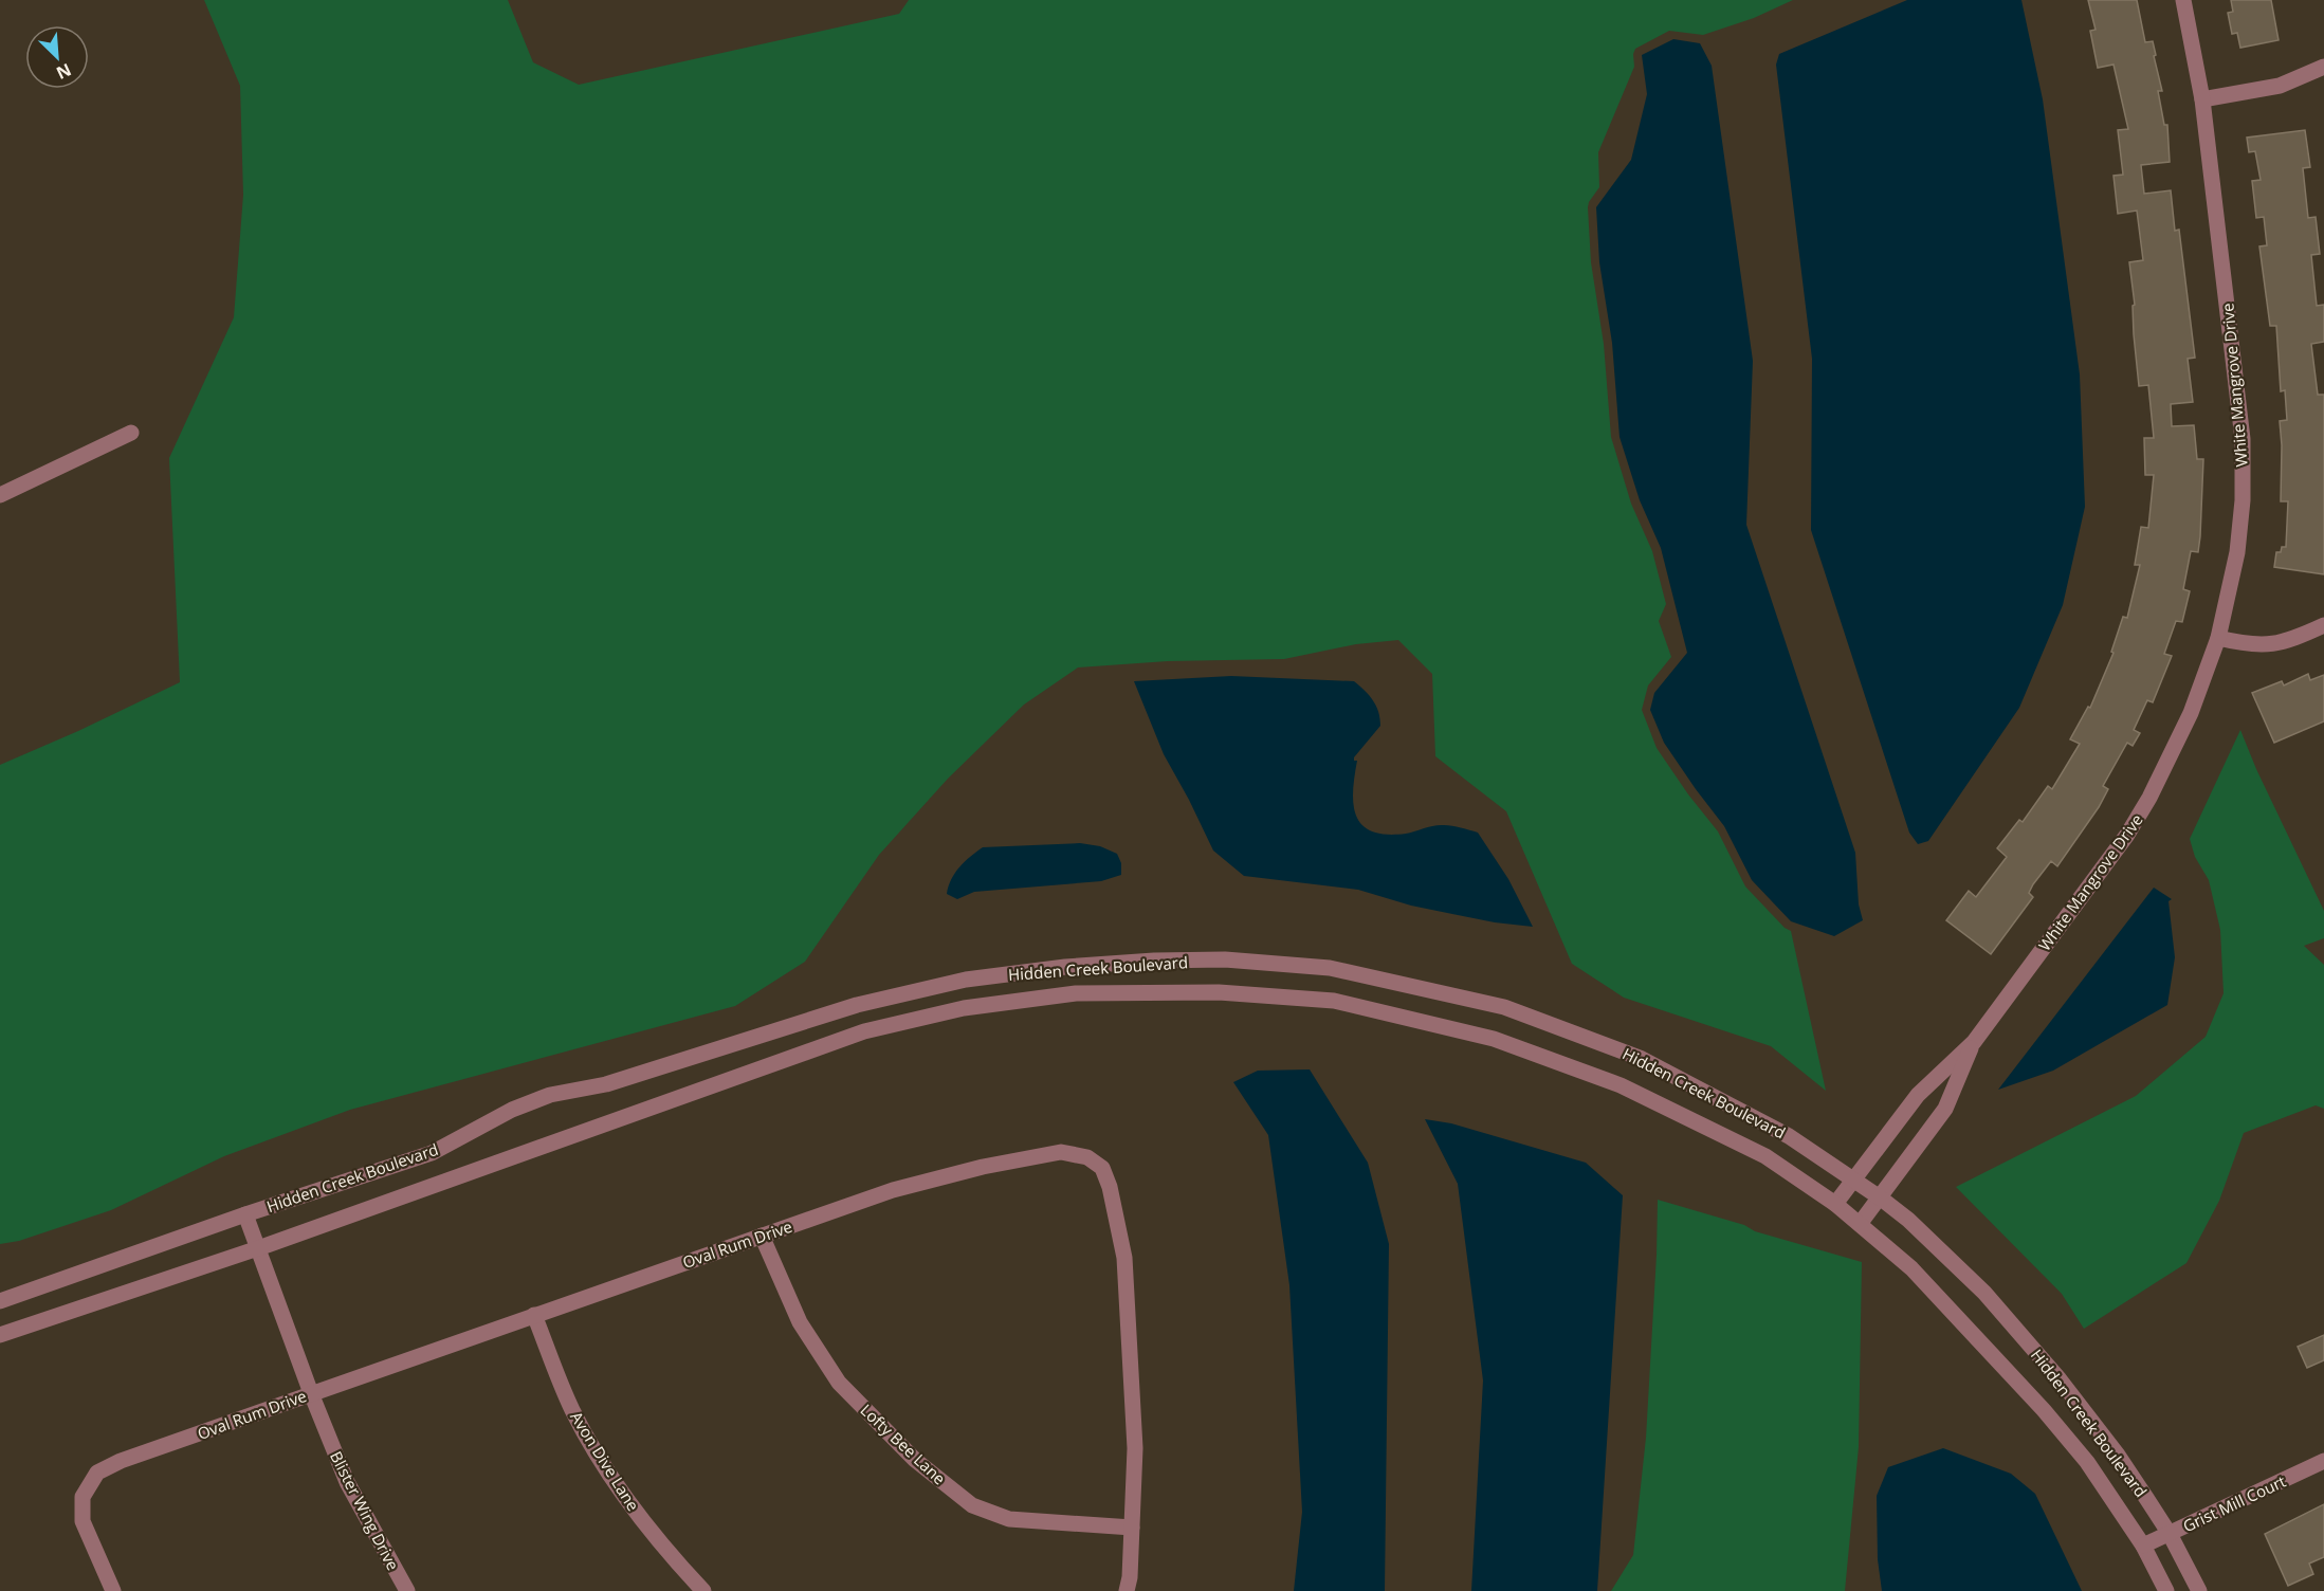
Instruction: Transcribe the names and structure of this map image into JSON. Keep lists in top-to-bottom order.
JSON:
{
  "streets": {
    "street": [
      "White Mangrove Drive",
      "Hidden Creek Boulevard",
      "Oval Rum Drive",
      "Lofty Bee Lane",
      "Avon Dive Lane",
      "Grist Mill Court",
      "Blister Wing Drive"
    ]
  },
  "crossings": [
    ["White Mangrove Drive", "Hidden Creek Boulevard"],
    ["Hidden Creek Boulevard", "Grist Mill Court"],
    ["Hidden Creek Boulevard", "Blister Wing Drive"],
    ["Oval Rum Drive", "Lofty Bee Lane"],
    ["Oval Rum Drive", "Avon Dive Lane"],
    ["Oval Rum Drive", "Blister Wing Drive"]
  ],
  "north": "bottom right"
}
